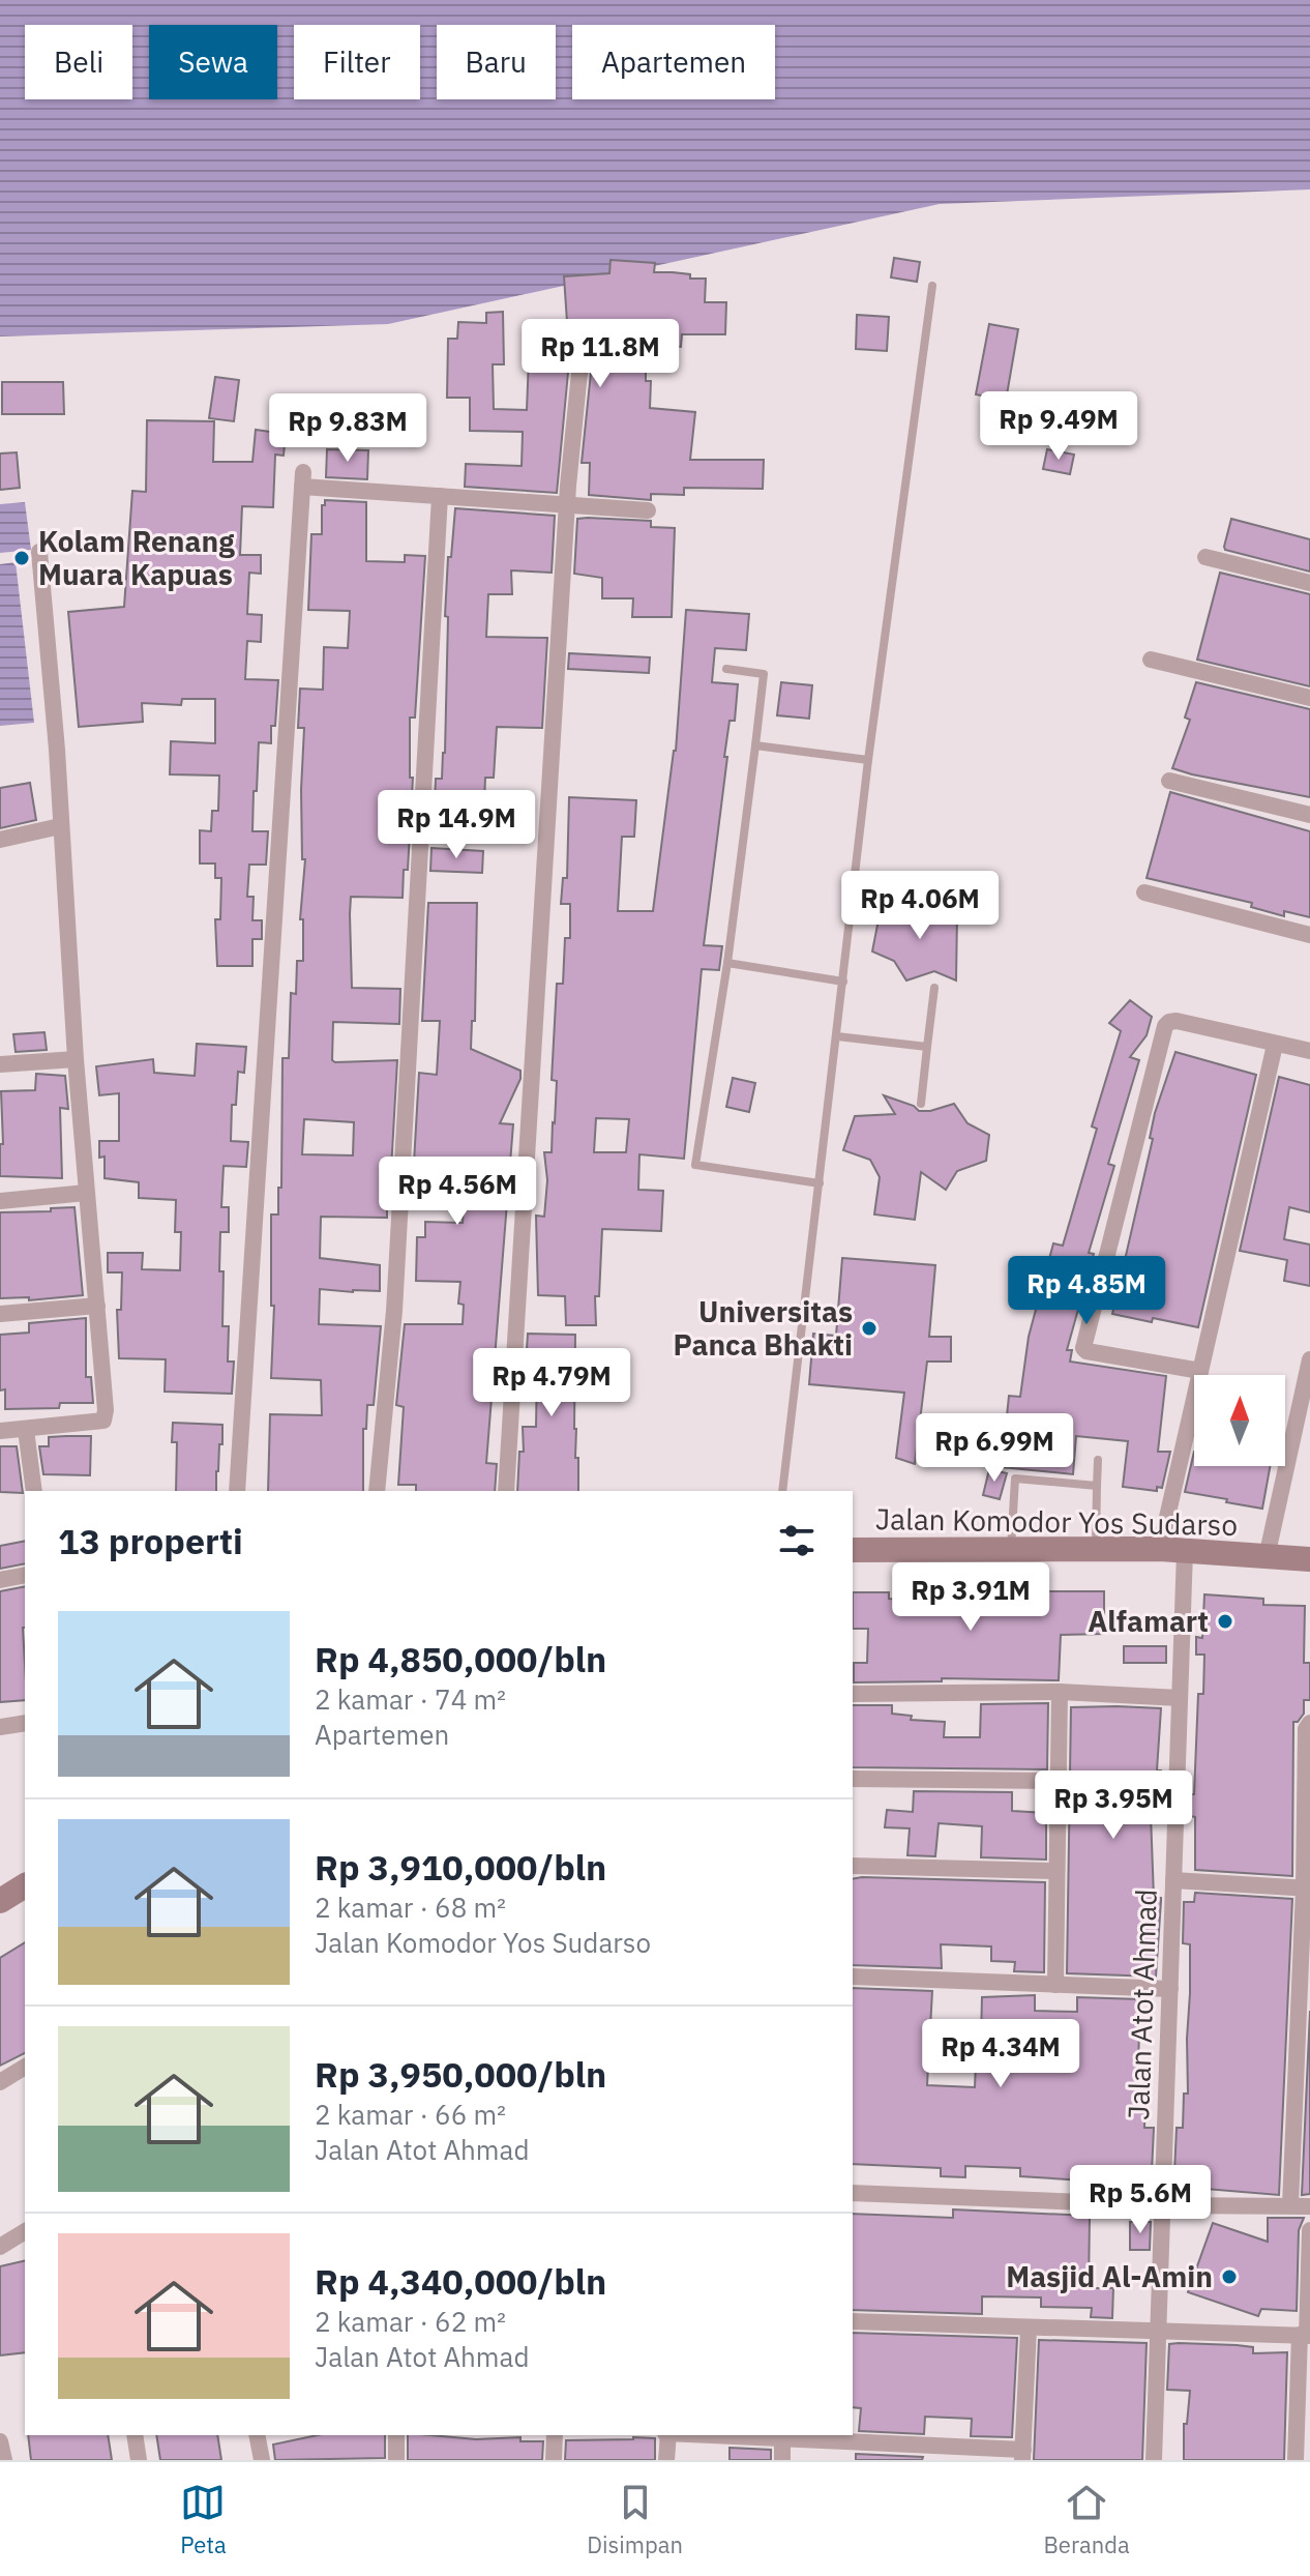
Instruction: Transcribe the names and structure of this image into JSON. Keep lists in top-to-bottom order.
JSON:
{
  "streets": {
    "street": ["Jalan Komodor Yos Sudarso", "Jalan Atot Ahmad"]
  },
  "crossings": [
    ["Jalan Komodor Yos Sudarso", "Jalan Atot Ahmad"]
  ],
  "places": [
    "Kolam Renang Muara Kapuas",
    "Universitas Panca Bhakti",
    "Alfamart",
    "Masjid Al-Amin"
  ],
  "north": "top",
  "page": {
    "chip": [
      "Beli",
      "Sewa",
      "Filter",
      "Baru",
      "Apartemen"
    ],
    "price": [
      "Rp 11.8M",
      "Rp 9.49M",
      "Rp 9.83M",
      "Rp 14.9M",
      "Rp 4.06M",
      "Rp 4.56M",
      "Rp 4.85M",
      "Rp 4.79M",
      "Rp 6.99M",
      "Rp 3.91M",
      "Rp 3.95M",
      "Rp 4.34M",
      "Rp 5.6M"
    ],
    "heading": "13 properti",
    "list": [
      {
        "name": "Rp 4,850,000/bln",
        "note": "2 kamar · 74 m² · Apartemen"
      },
      {
        "name": "Rp 3,910,000/bln",
        "note": "2 kamar · 68 m² · Jalan Komodor Yos Sudarso"
      },
      {
        "name": "Rp 3,950,000/bln",
        "note": "2 kamar · 66 m² · Jalan Atot Ahmad"
      },
      {
        "name": "Rp 4,340,000/bln",
        "note": "2 kamar · 62 m² · Jalan Atot Ahmad"
      }
    ],
    "tabs": ["Peta", "Disimpan", "Beranda"]
  }
}
